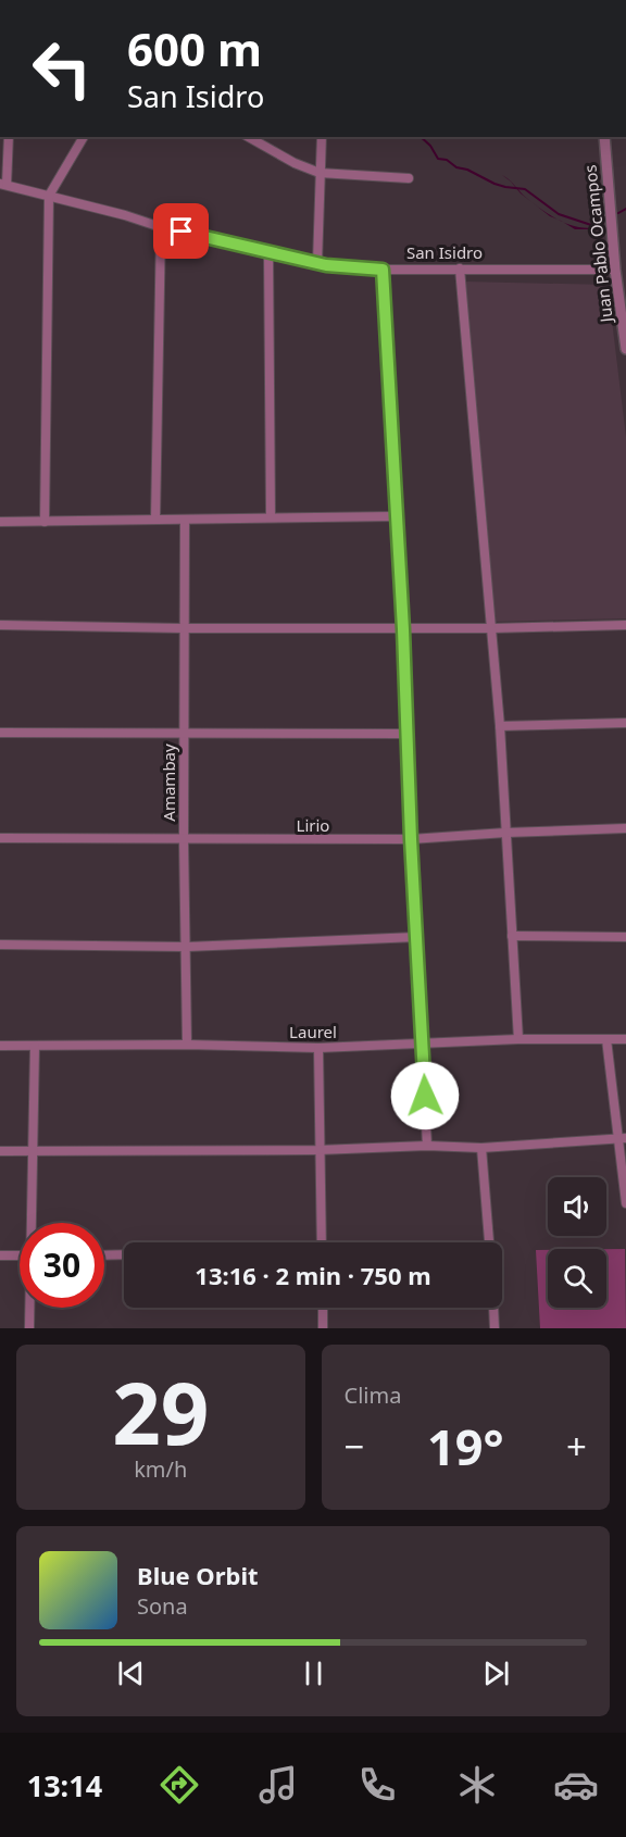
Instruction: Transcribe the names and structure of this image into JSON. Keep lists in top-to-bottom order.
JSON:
{
  "streets": {
    "street": [
      "Juan Pablo Ocampos",
      "San Isidro",
      "Amambay",
      "Lirio",
      "Laurel"
    ]
  },
  "crossings": [
    ["Juan Pablo Ocampos", "San Isidro"],
    ["Amambay", "Lirio"],
    ["Amambay", "Laurel"]
  ],
  "page": {
    "turn": ["600 m", "San Isidro"],
    "limit": "30",
    "trip": "13:16 · 2 min · 750 m",
    "tile": [
      ["29", "km/h"],
      "Clima"
    ],
    "heat": ["−", "19°", "+"],
    "song": ["Blue Orbit", "Sona"],
    "tabs": "13:14"
  }
}
